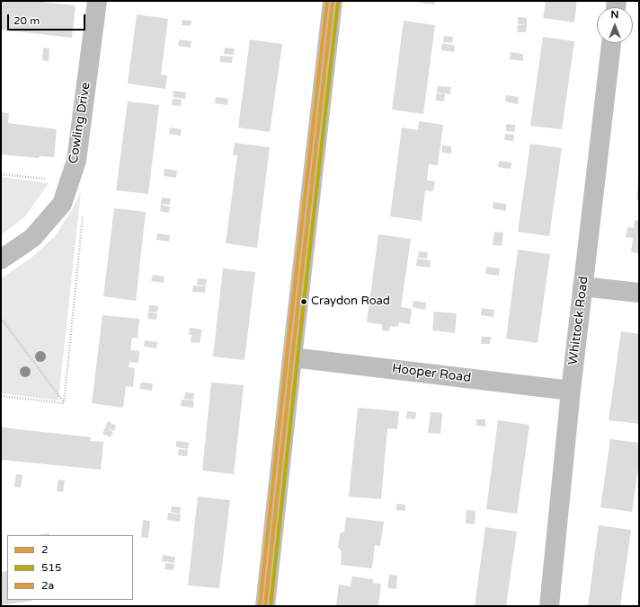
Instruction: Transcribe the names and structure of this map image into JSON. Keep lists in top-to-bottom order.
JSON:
{
  "streets": {
    "street": ["Cowling Drive", "Whittock Road", "Hooper Road"]
  },
  "crossings": [
    ["Whittock Road", "Hooper Road"]
  ],
  "places": ["Craydon Road"],
  "lines": ["transit line 2", "transit line 2a", "transit line 515"],
  "legend": ["2", "515", "2a"],
  "scale_bar": "20 m",
  "north": "top"
}
